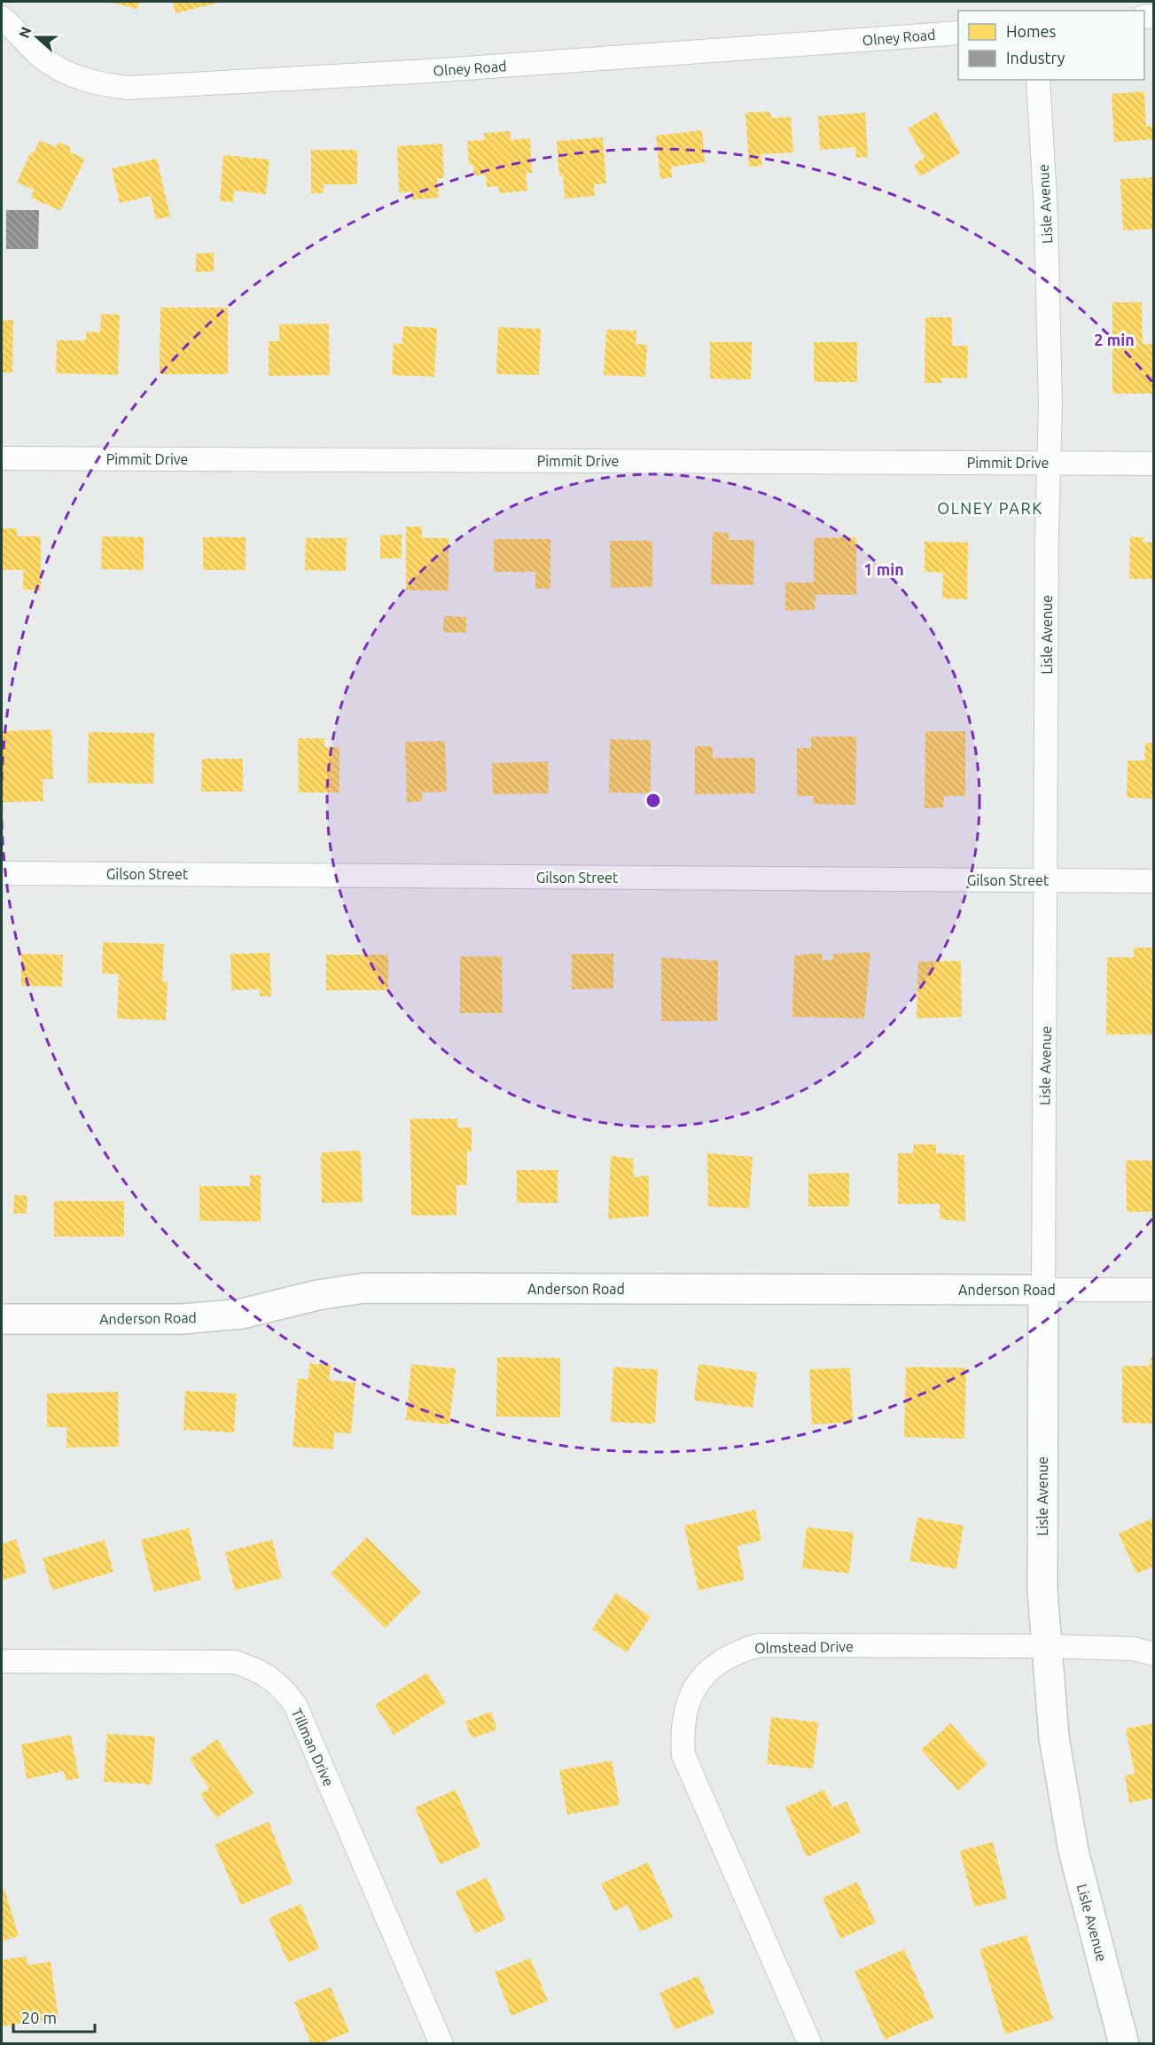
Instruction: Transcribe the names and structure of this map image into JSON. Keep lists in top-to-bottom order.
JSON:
{
  "streets": {
    "street": [
      "Olney Road",
      "Lisle Avenue",
      "Pimmit Drive",
      "Gilson Street",
      "Anderson Road",
      "Olmstead Drive",
      "Tillman Drive"
    ]
  },
  "crossings": [
    ["Lisle Avenue", "Pimmit Drive"],
    ["Lisle Avenue", "Gilson Street"],
    ["Lisle Avenue", "Anderson Road"],
    ["Lisle Avenue", "Olmstead Drive"]
  ],
  "districts": ["OLNEY PARK"],
  "legend": ["Homes", "Industry"],
  "scale_bar": "20 m",
  "north": "left",
  "rings": ["2 min", "1 min"]
}
